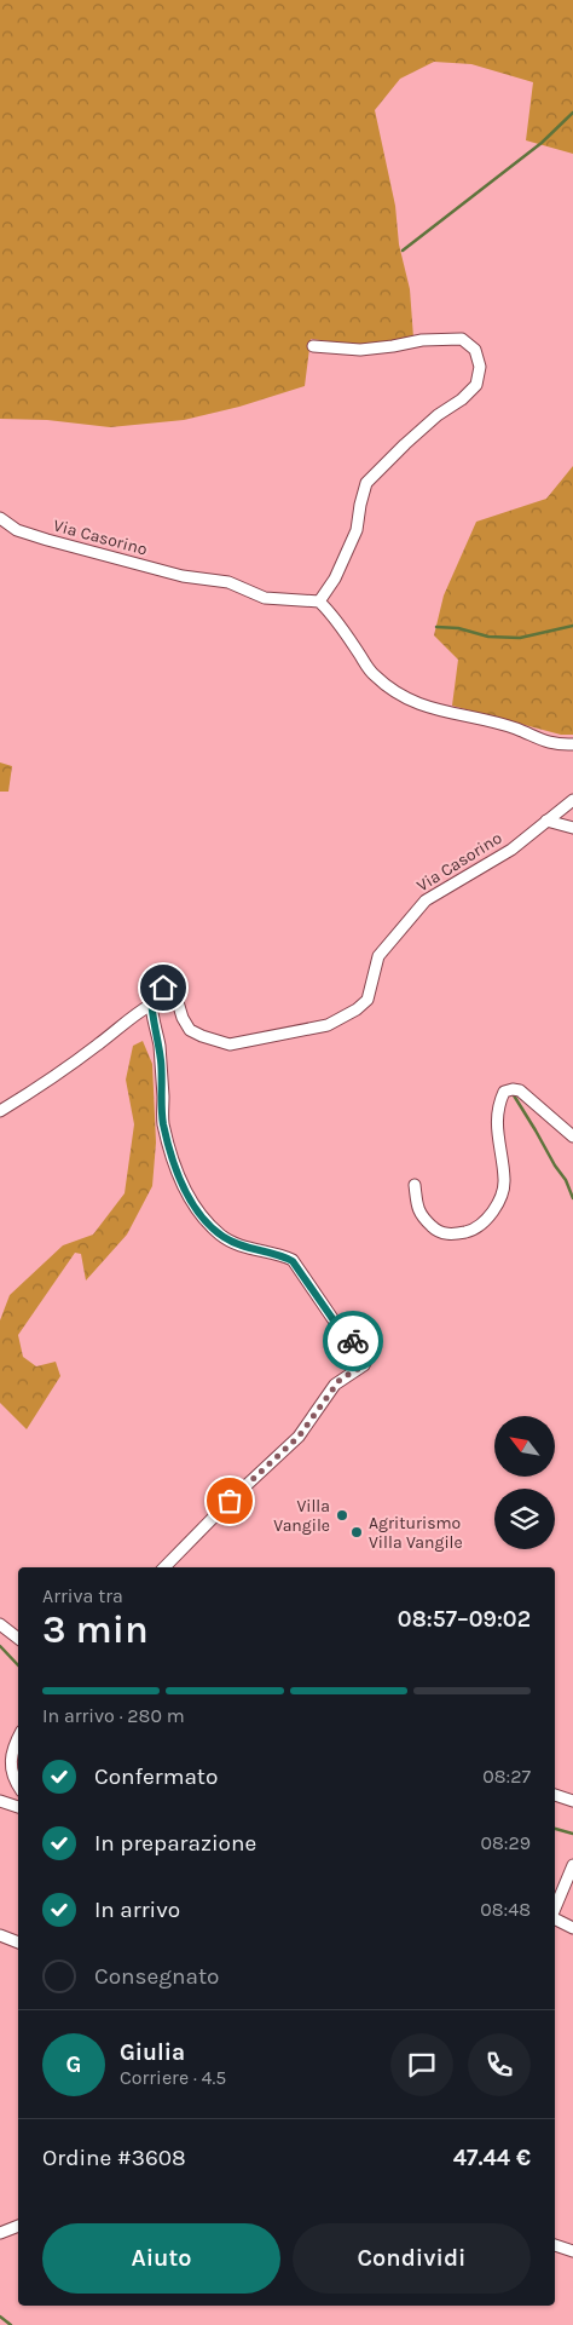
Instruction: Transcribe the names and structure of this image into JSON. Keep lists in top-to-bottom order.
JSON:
{
  "streets": {
    "street": ["Via Casorino"]
  },
  "places": ["Villa Vangile", "Agriturismo Villa Vangile"],
  "north": "top left",
  "page": {
    "heading": ["3 min", "Arriva tra", "08:57–09:02"],
    "panel": [
      "Giulia",
      "Corriere · 4.5",
      "Ordine #3608",
      "47.44 €"
    ],
    "bar": "In arrivo · 280 m",
    "list": [
      ["Confermato", "08:27"],
      ["In preparazione", "08:29"],
      ["In arrivo", "08:48"],
      "Consegnato"
    ],
    "round": "G",
    "buttons": ["Aiuto", "Condividi"]
  }
}
